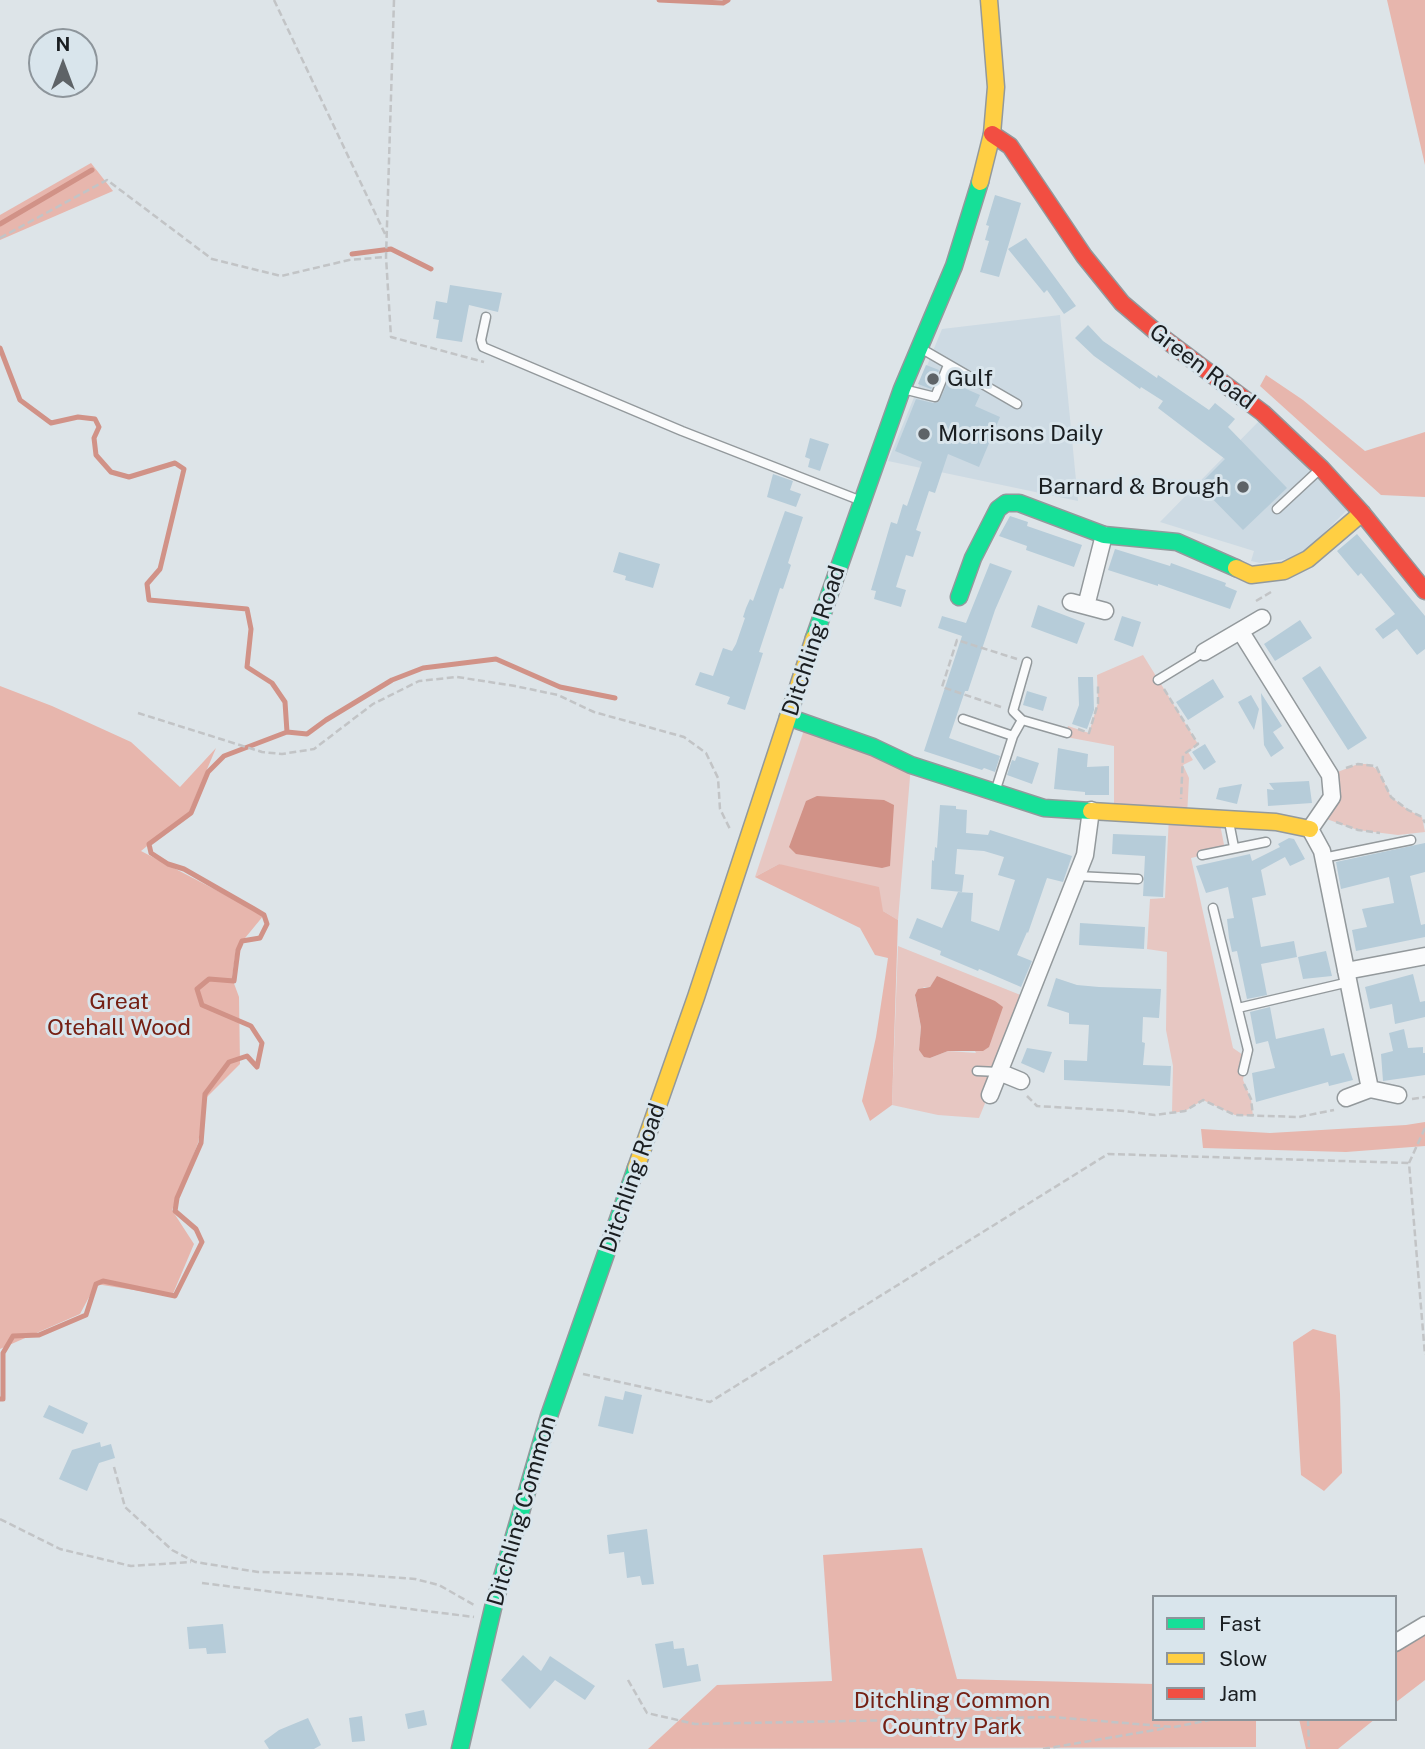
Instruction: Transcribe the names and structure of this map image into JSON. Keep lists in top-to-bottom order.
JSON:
{
  "streets": {
    "main road": ["Green Road", "Ditchling Road", "Ditchling Common"]
  },
  "crossings": [
    ["Green Road", "Ditchling Road"],
    ["Ditchling Road", "Ditchling Common"]
  ],
  "parks": ["Great Otehall Wood", "Ditchling Common Country Park"],
  "places": ["Gulf", "Morrisons Daily", "Barnard & Brough"],
  "legend": ["Fast", "Slow", "Jam"],
  "north": "top"
}
